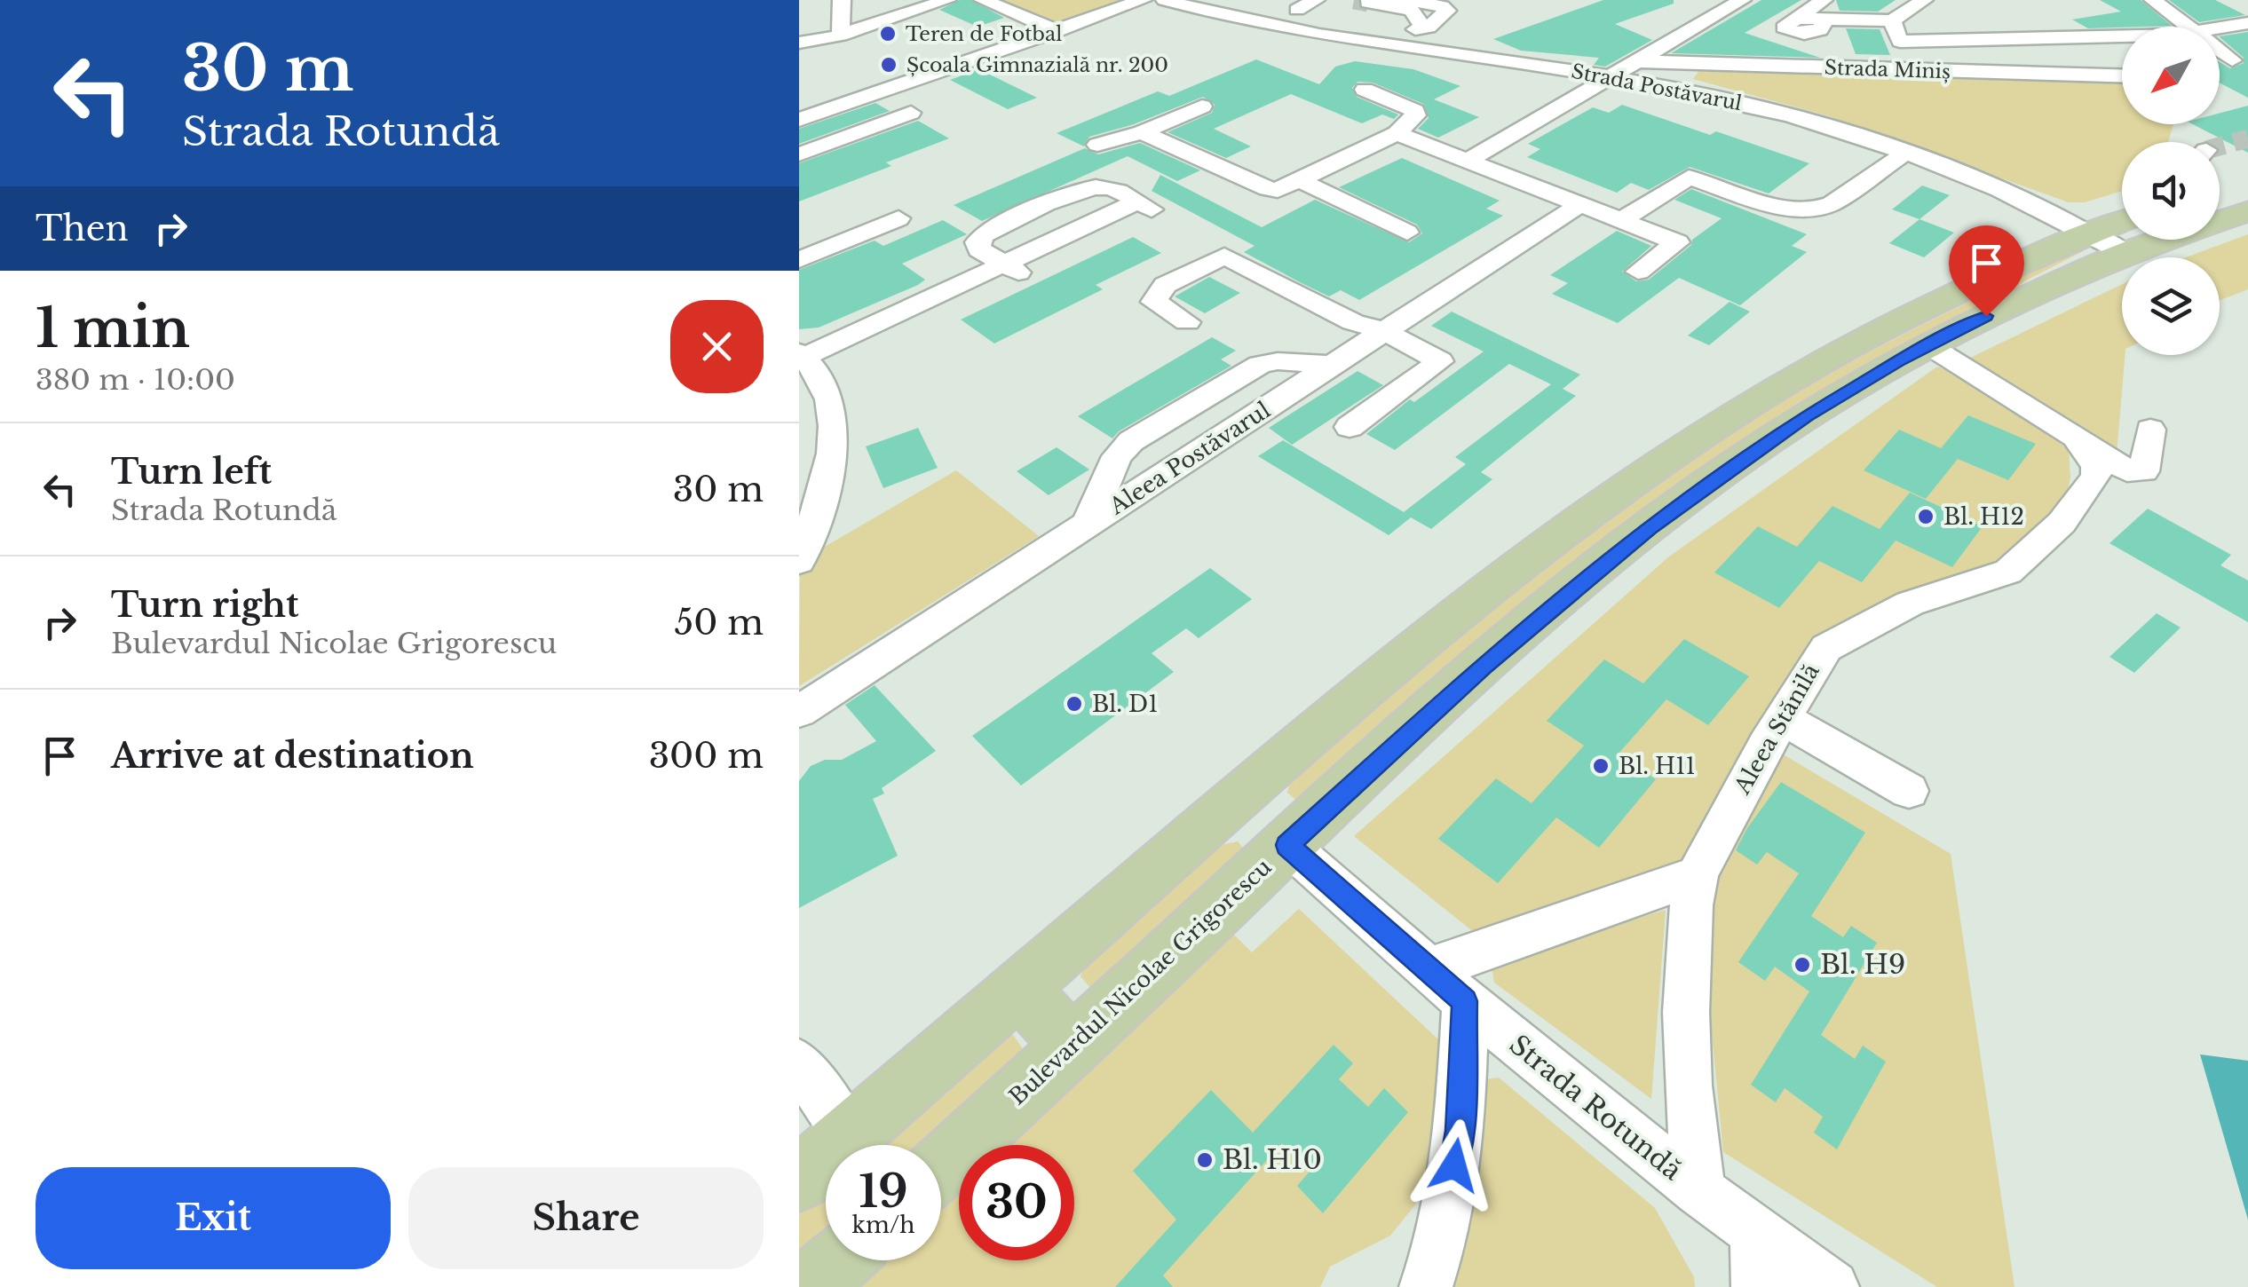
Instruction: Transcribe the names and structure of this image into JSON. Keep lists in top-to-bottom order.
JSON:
{
  "streets": {
    "main road": ["Bulevardul Nicolae Grigorescu"],
    "street": [
      "Strada Miniș",
      "Strada Postăvarul",
      "Aleea Postăvarul",
      "Aleea Stănilă",
      "Strada Rotundă"
    ]
  },
  "crossings": [
    ["Strada Postăvarul", "Bulevardul Nicolae Grigorescu"],
    ["Aleea Stănilă", "Bulevardul Nicolae Grigorescu"],
    ["Aleea Stănilă", "Strada Rotundă"],
    ["Bulevardul Nicolae Grigorescu", "Strada Rotundă"]
  ],
  "places": [
    "Teren de Fotbal",
    "Școala Gimnazială nr. 200",
    "Bl. H12",
    "Bl. D1",
    "Bl. H11",
    "Bl. H9",
    "Bl. H10"
  ],
  "north": "bottom left",
  "page": {
    "turn": ["30 m", "Strada Rotundă"],
    "then": "Then",
    "heading": ["1 min", "380 m · 10:00"],
    "list": [
      {
        "name": "Turn left",
        "note": "Strada Rotundă",
        "value": "30 m"
      },
      {
        "name": "Turn right",
        "note": "Bulevardul Nicolae Grigorescu",
        "value": "50 m"
      },
      {
        "name": "Arrive at destination",
        "value": "300 m"
      }
    ],
    "speed": "19 km/h",
    "limit": "30",
    "buttons": ["Exit", "Share"]
  }
}
